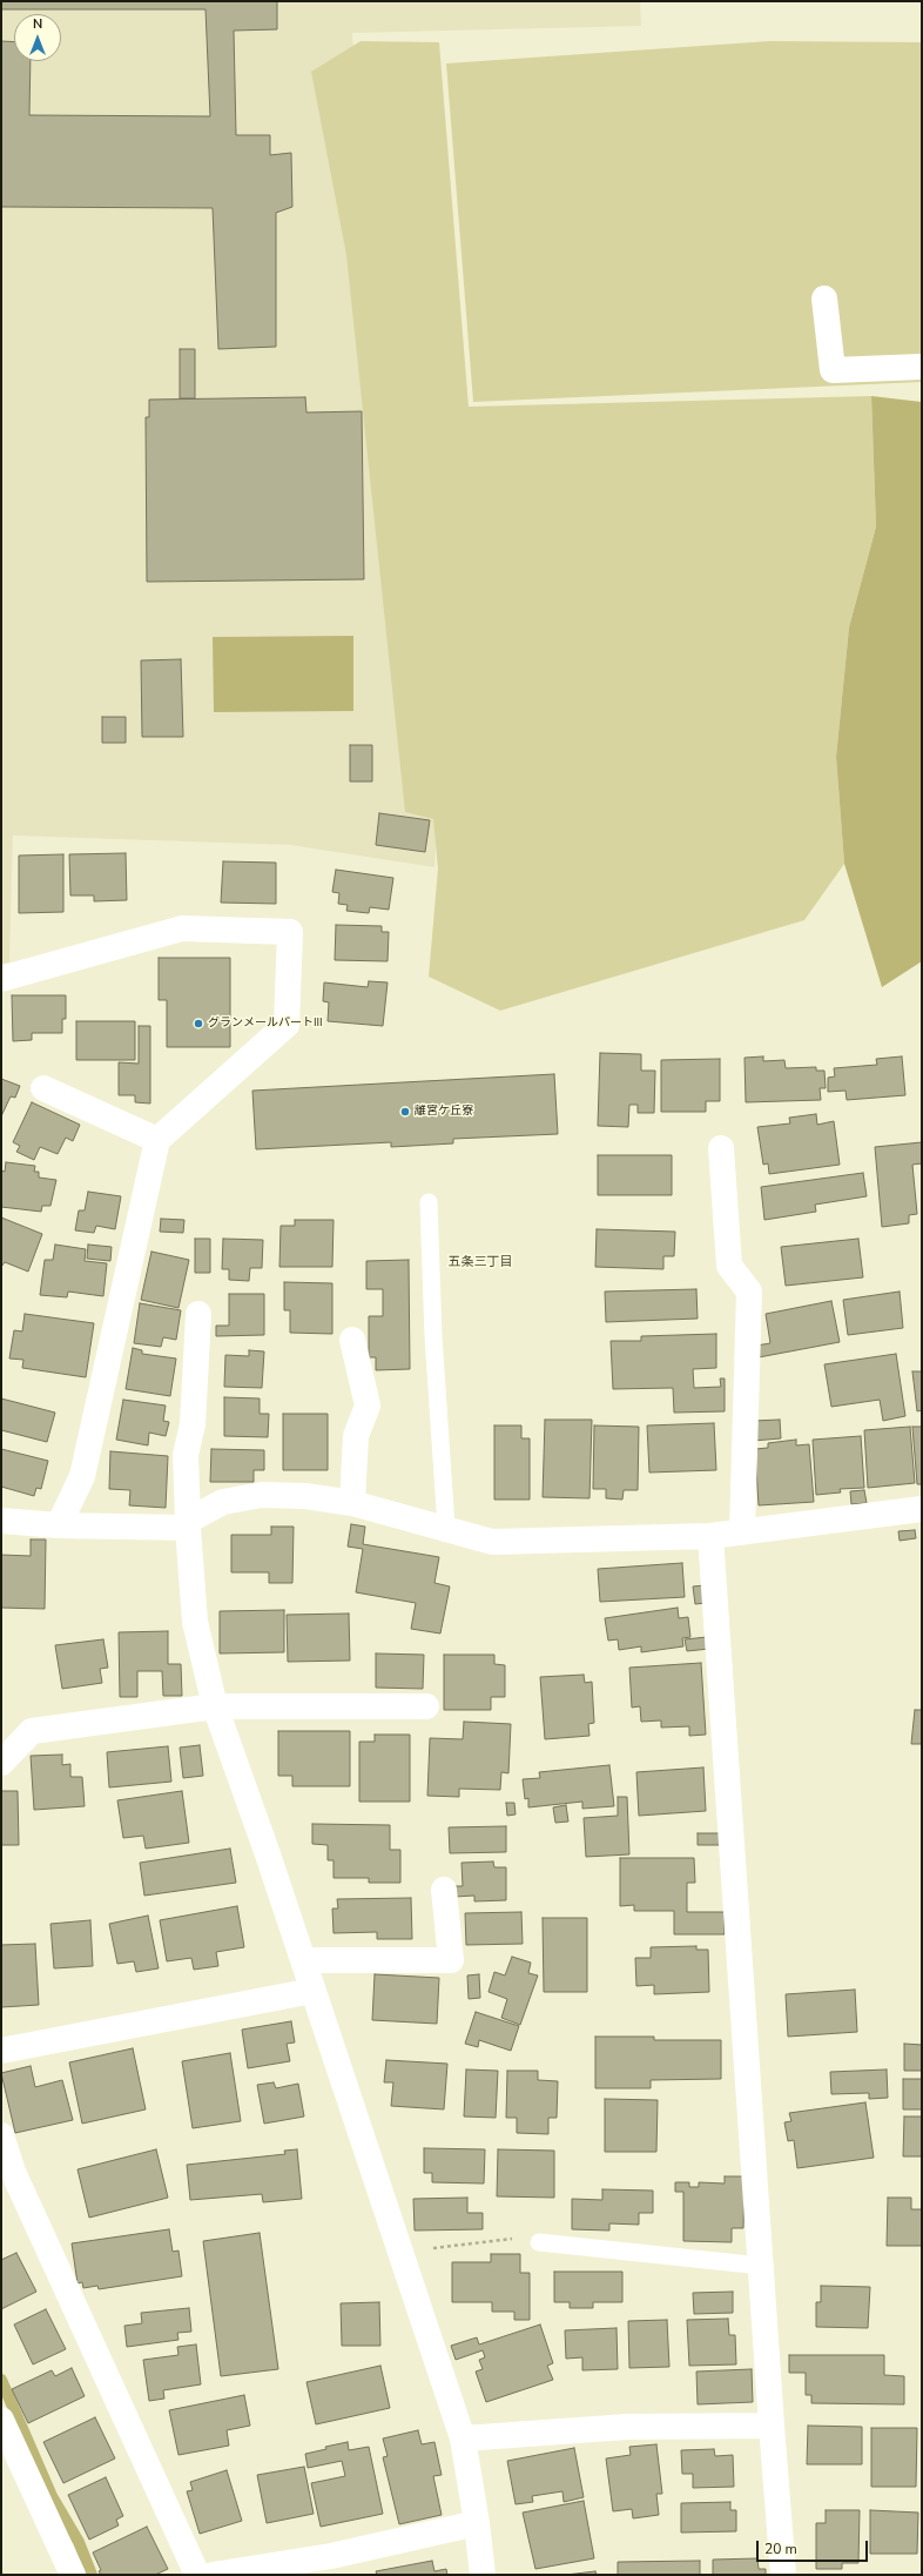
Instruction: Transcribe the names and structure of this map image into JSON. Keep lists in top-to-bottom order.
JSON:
{
  "districts": ["五条三丁目"],
  "places": ["グランメールパートIII", "離宮ケ丘寮"],
  "scale_bar": "20 m",
  "north": "top"
}
